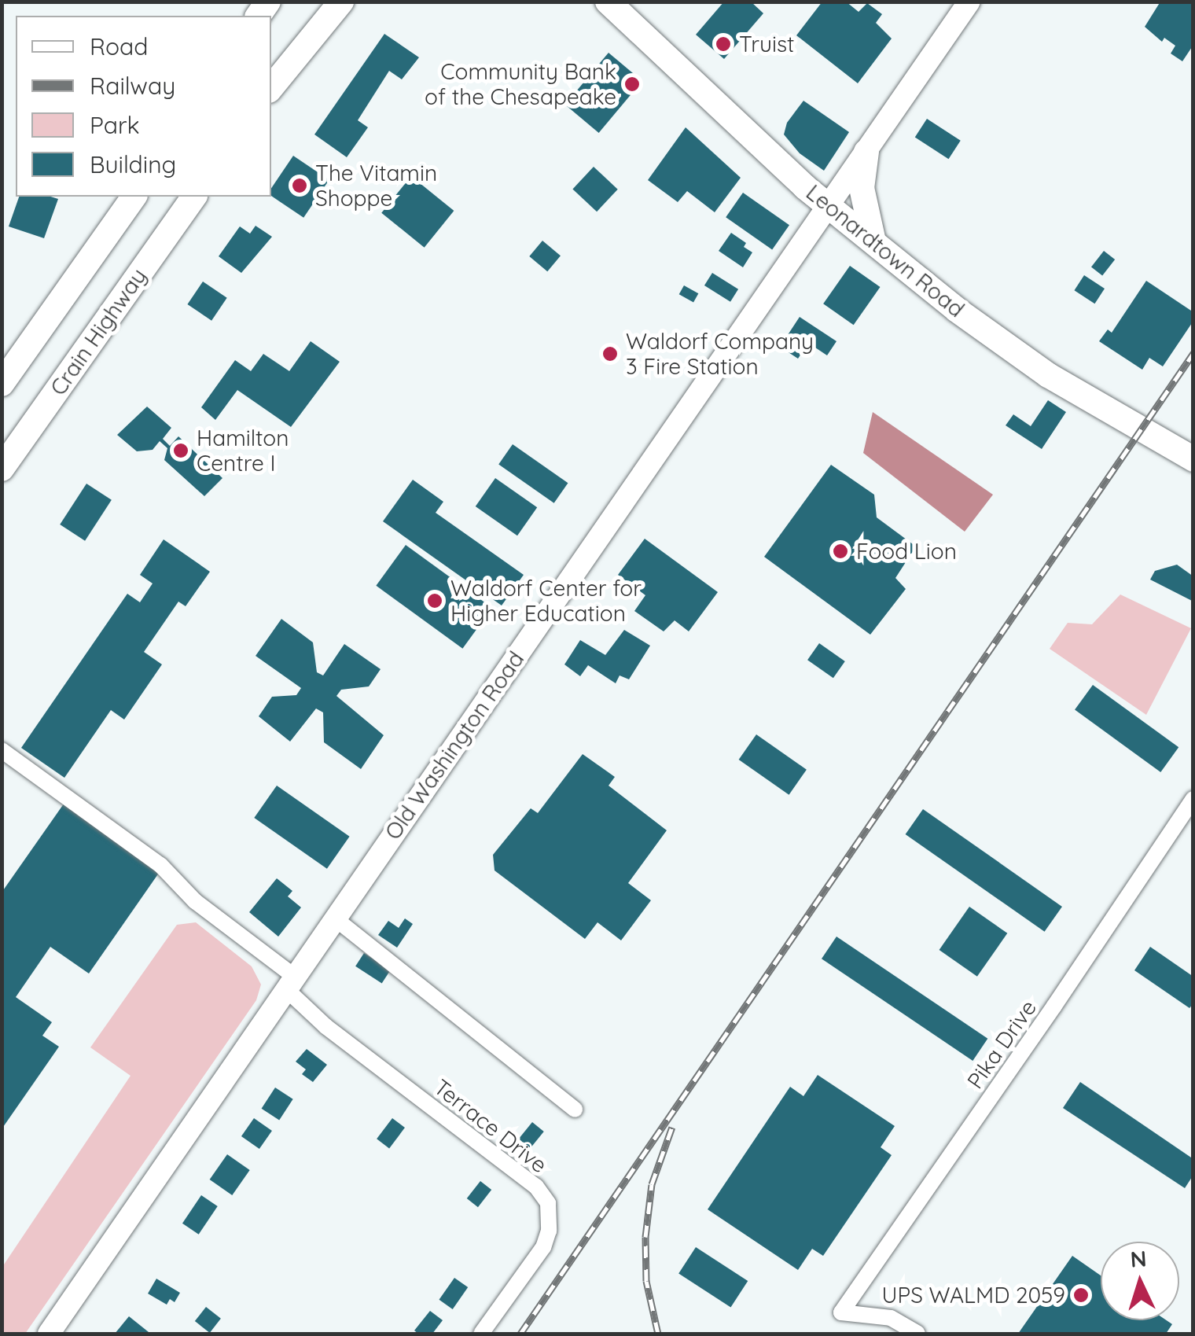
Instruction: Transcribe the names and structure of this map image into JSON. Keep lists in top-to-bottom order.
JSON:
{
  "streets": {
    "highway": ["Leonardtown Road", "Crain Highway"],
    "main road": ["Old Washington Road"],
    "street": ["Pika Drive", "Terrace Drive"]
  },
  "crossings": [
    ["Leonardtown Road", "Old Washington Road"],
    ["Old Washington Road", "Terrace Drive"]
  ],
  "places": [
    "Truist",
    "Community Bank of the Chesapeake",
    "The Vitamin Shoppe",
    "Waldorf Company 3 Fire Station",
    "Hamilton Centre I",
    "Food Lion",
    "Waldorf Center for Higher Education",
    "UPS WALMD 2059"
  ],
  "legend": [
    "Road",
    "Railway",
    "Park",
    "Building"
  ],
  "north": "top"
}
